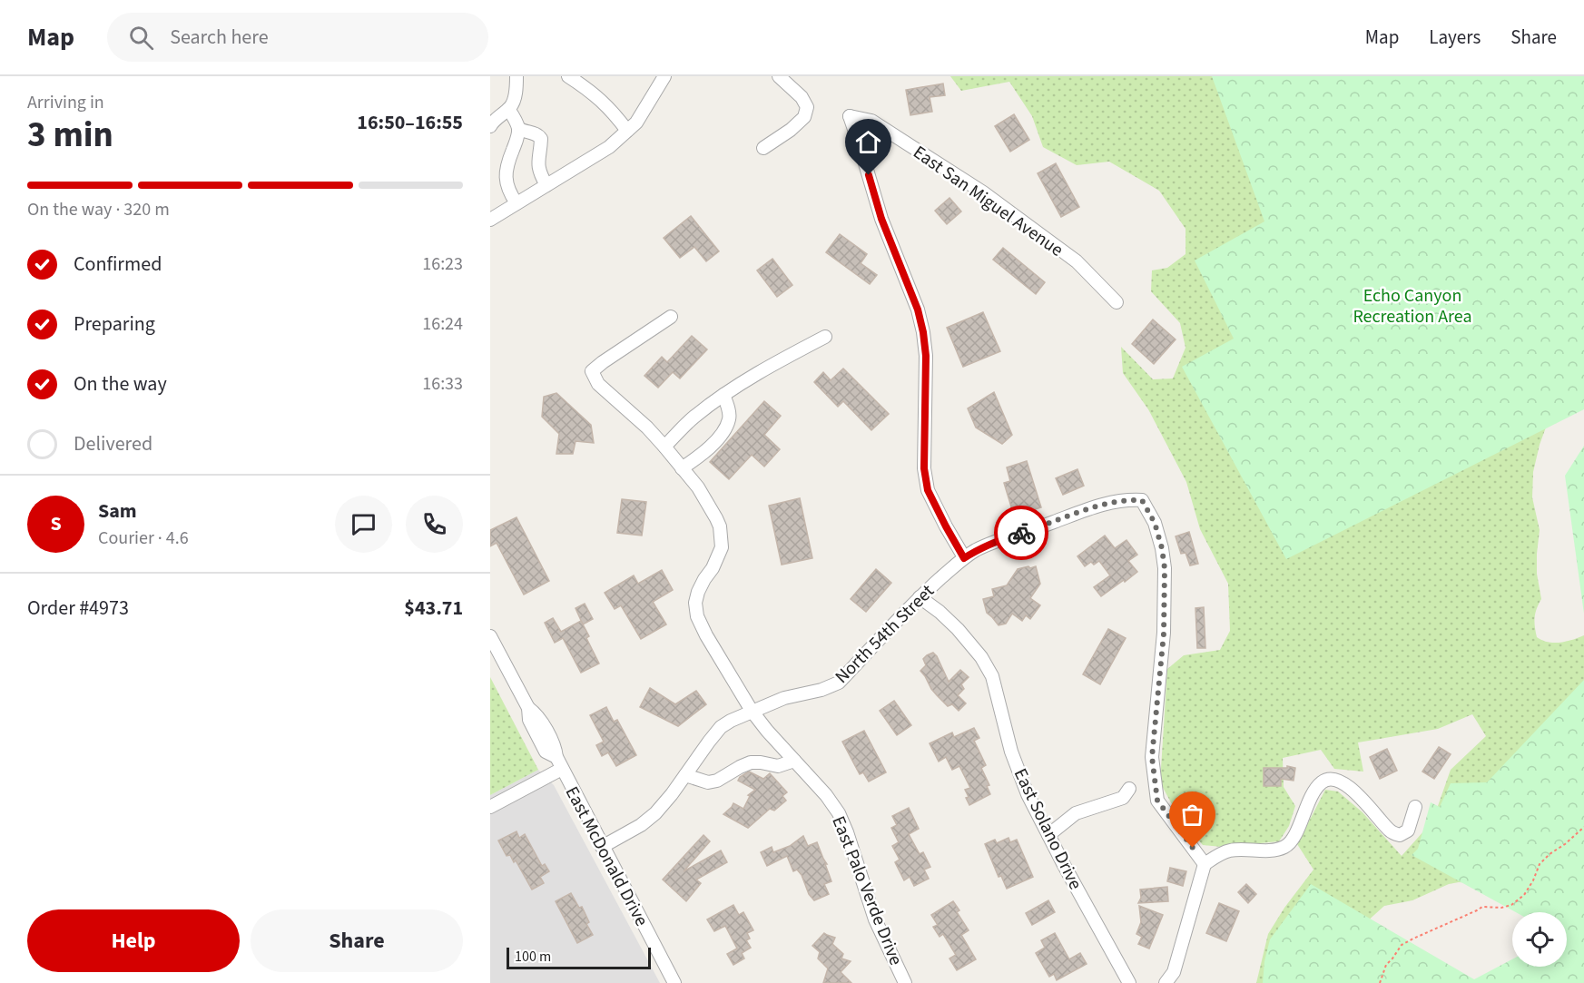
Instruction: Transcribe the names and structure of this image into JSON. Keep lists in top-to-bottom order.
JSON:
{
  "streets": {
    "street": [
      "East San Miguel Avenue",
      "North 54th Street",
      "East Solano Drive",
      "East McDonald Drive",
      "East Palo Verde Drive"
    ]
  },
  "crossings": [
    ["East San Miguel Avenue", "North 54th Street"],
    ["North 54th Street", "East Solano Drive"],
    ["North 54th Street", "East McDonald Drive"],
    ["North 54th Street", "East Palo Verde Drive"]
  ],
  "parks": ["Echo Canyon Recreation Area"],
  "scale_bar": "100 m",
  "page": {
    "header": "Map",
    "search": "Search here",
    "nav": ["Map", "Layers", "Share"],
    "heading": ["3 min", "Arriving in", "16:50–16:55"],
    "panel": [
      "Sam",
      "Courier · 4.6",
      "Order #4973",
      "$43.71"
    ],
    "bar": "On the way · 320 m",
    "list": [
      ["Confirmed", "16:23"],
      ["Preparing", "16:24"],
      ["On the way", "16:33"],
      "Delivered"
    ],
    "round": "S",
    "buttons": ["Help", "Share"],
    "scale": "100 m"
  }
}
